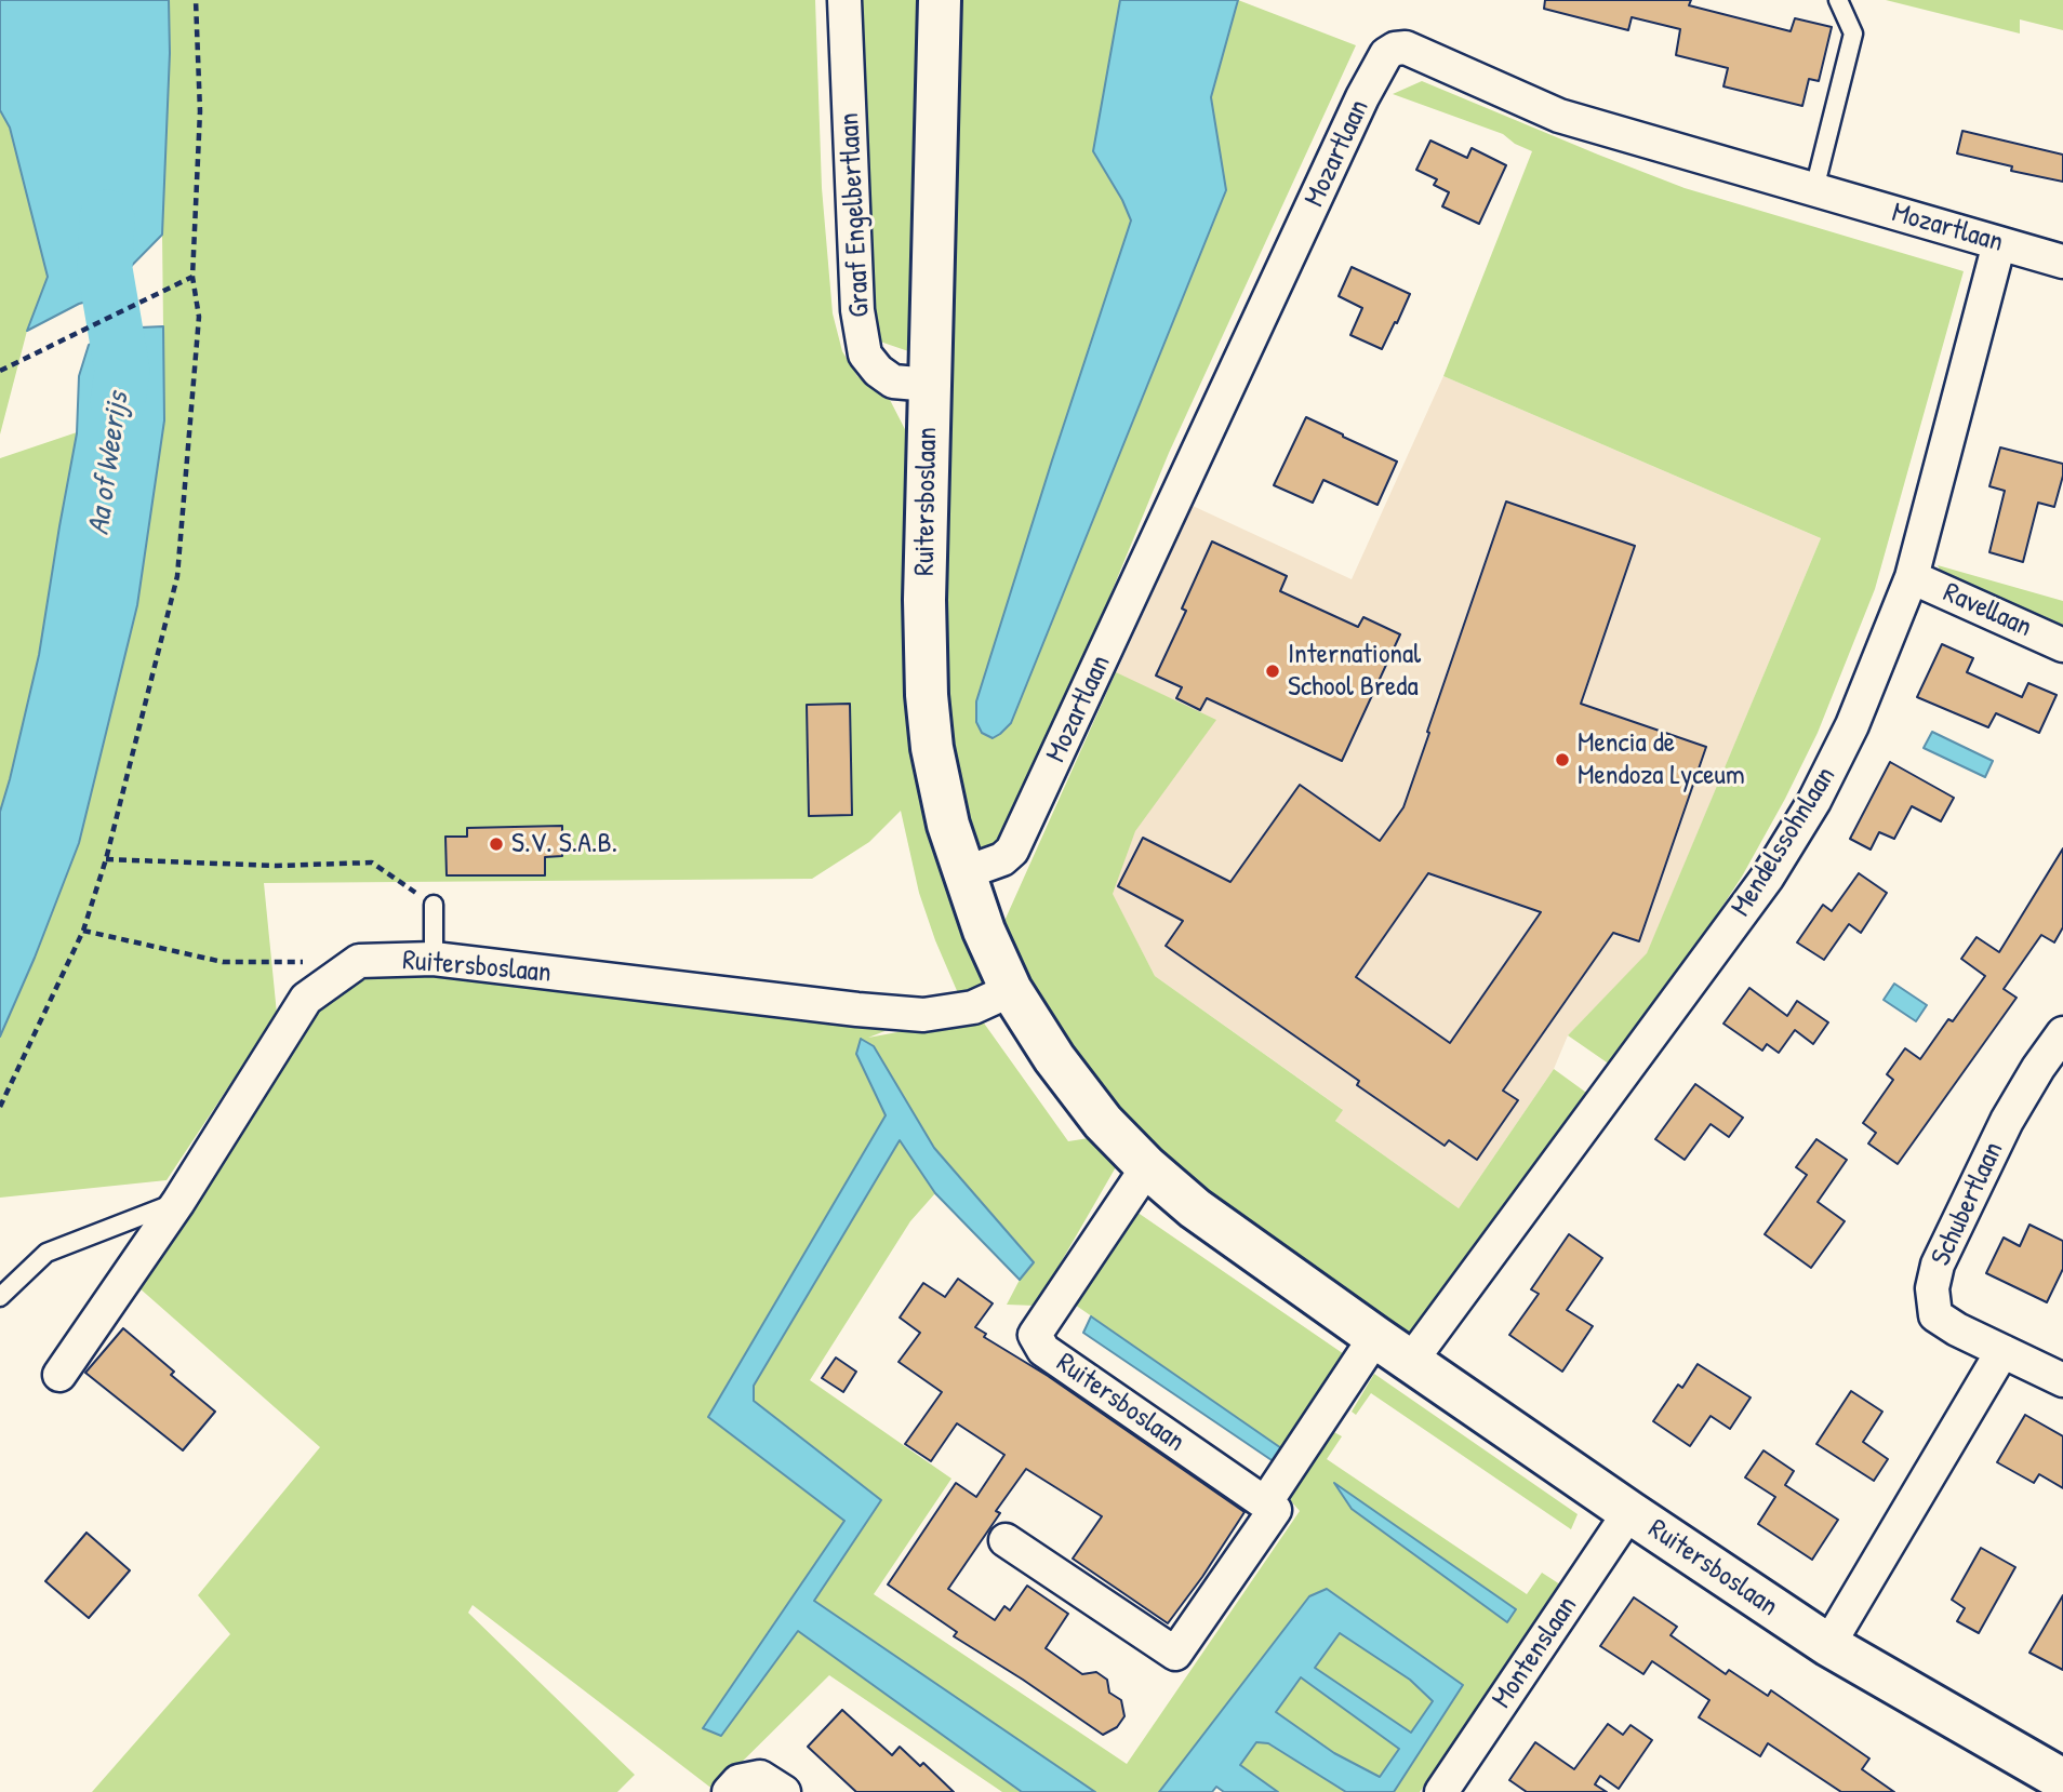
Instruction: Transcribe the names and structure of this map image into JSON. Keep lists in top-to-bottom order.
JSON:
{
  "streets": {
    "street": [
      "Mozartlaan",
      "Graaf Engelbertlaan",
      "Ruitersboslaan",
      "Ravellaan",
      "Mendelssohnlaan",
      "Schubertlaan",
      "Montenslaan"
    ]
  },
  "crossings": [
    ["Mozartlaan", "Ruitersboslaan"],
    ["Mozartlaan", "Mendelssohnlaan"],
    ["Graaf Engelbertlaan", "Ruitersboslaan"],
    ["Ruitersboslaan", "Mendelssohnlaan"],
    ["Ruitersboslaan", "Montenslaan"],
    ["Ravellaan", "Mendelssohnlaan"]
  ],
  "water": ["Aa of Weerijs"],
  "places": ["International School Breda", "Mencia de Mendoza Lyceum", "S.V. S.A.B."]
}
